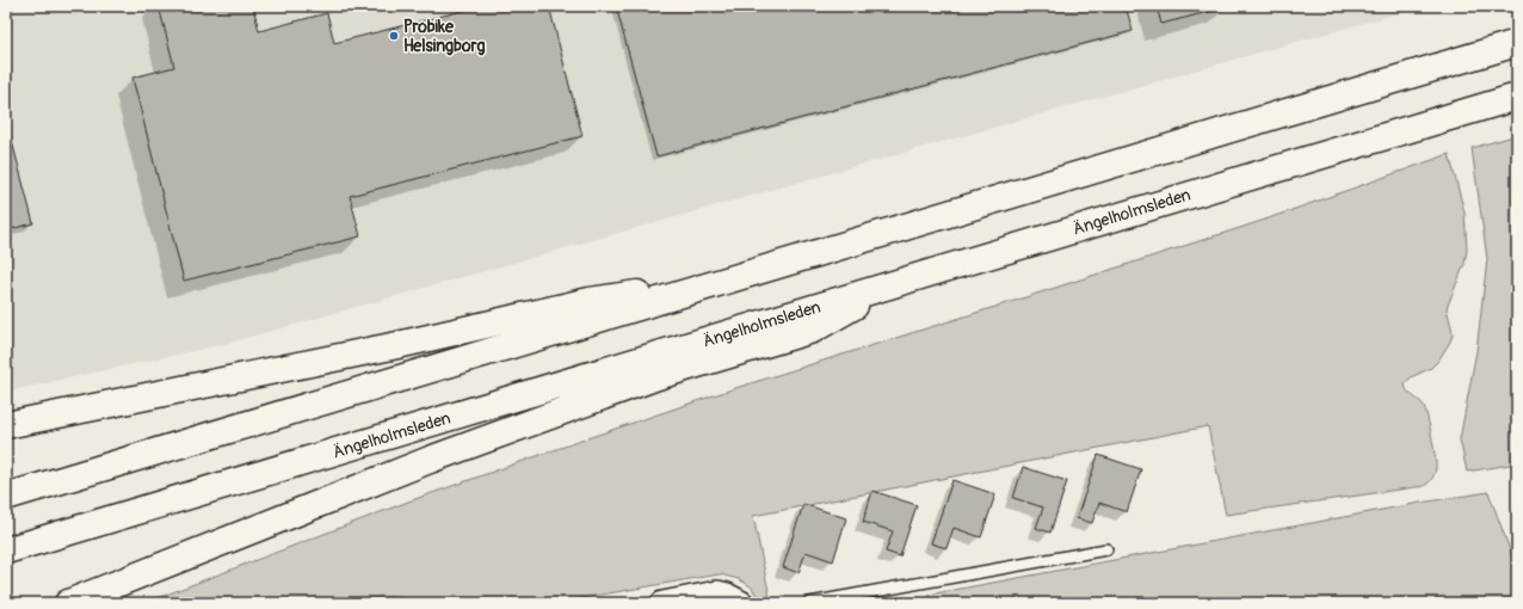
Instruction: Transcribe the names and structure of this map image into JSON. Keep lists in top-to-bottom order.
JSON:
{
  "streets": {
    "highway": ["Ängelholmsleden"]
  },
  "places": ["Probike Helsingborg"]
}
